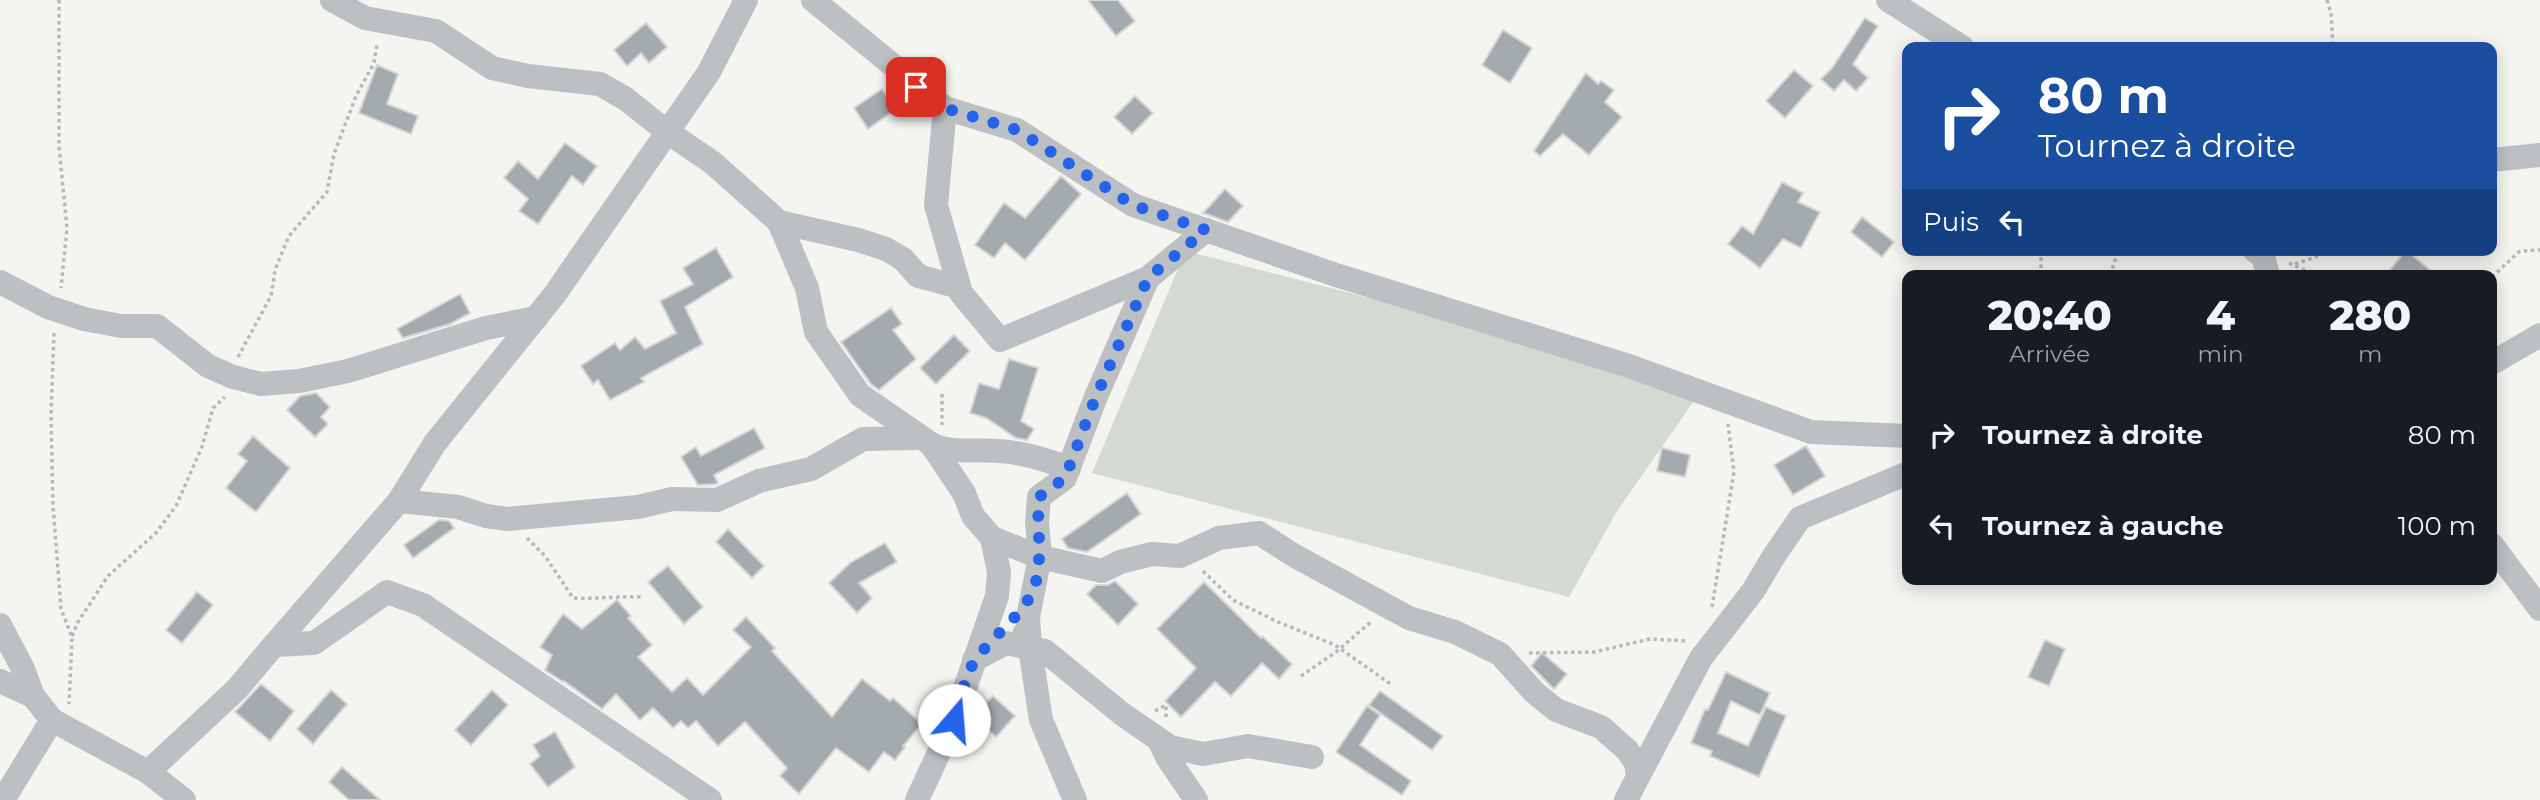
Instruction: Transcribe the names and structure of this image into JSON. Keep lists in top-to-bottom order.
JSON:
{
  "page": {
    "turn": ["80 m", "Tournez à droite"],
    "then": "Puis",
    "eta": [
      "20:40",
      "Arrivée",
      "4",
      "min",
      "280",
      "m"
    ],
    "list": [
      {
        "name": "Tournez à droite",
        "value": "80 m"
      },
      {
        "name": "Tournez à gauche",
        "value": "100 m"
      }
    ]
  }
}
